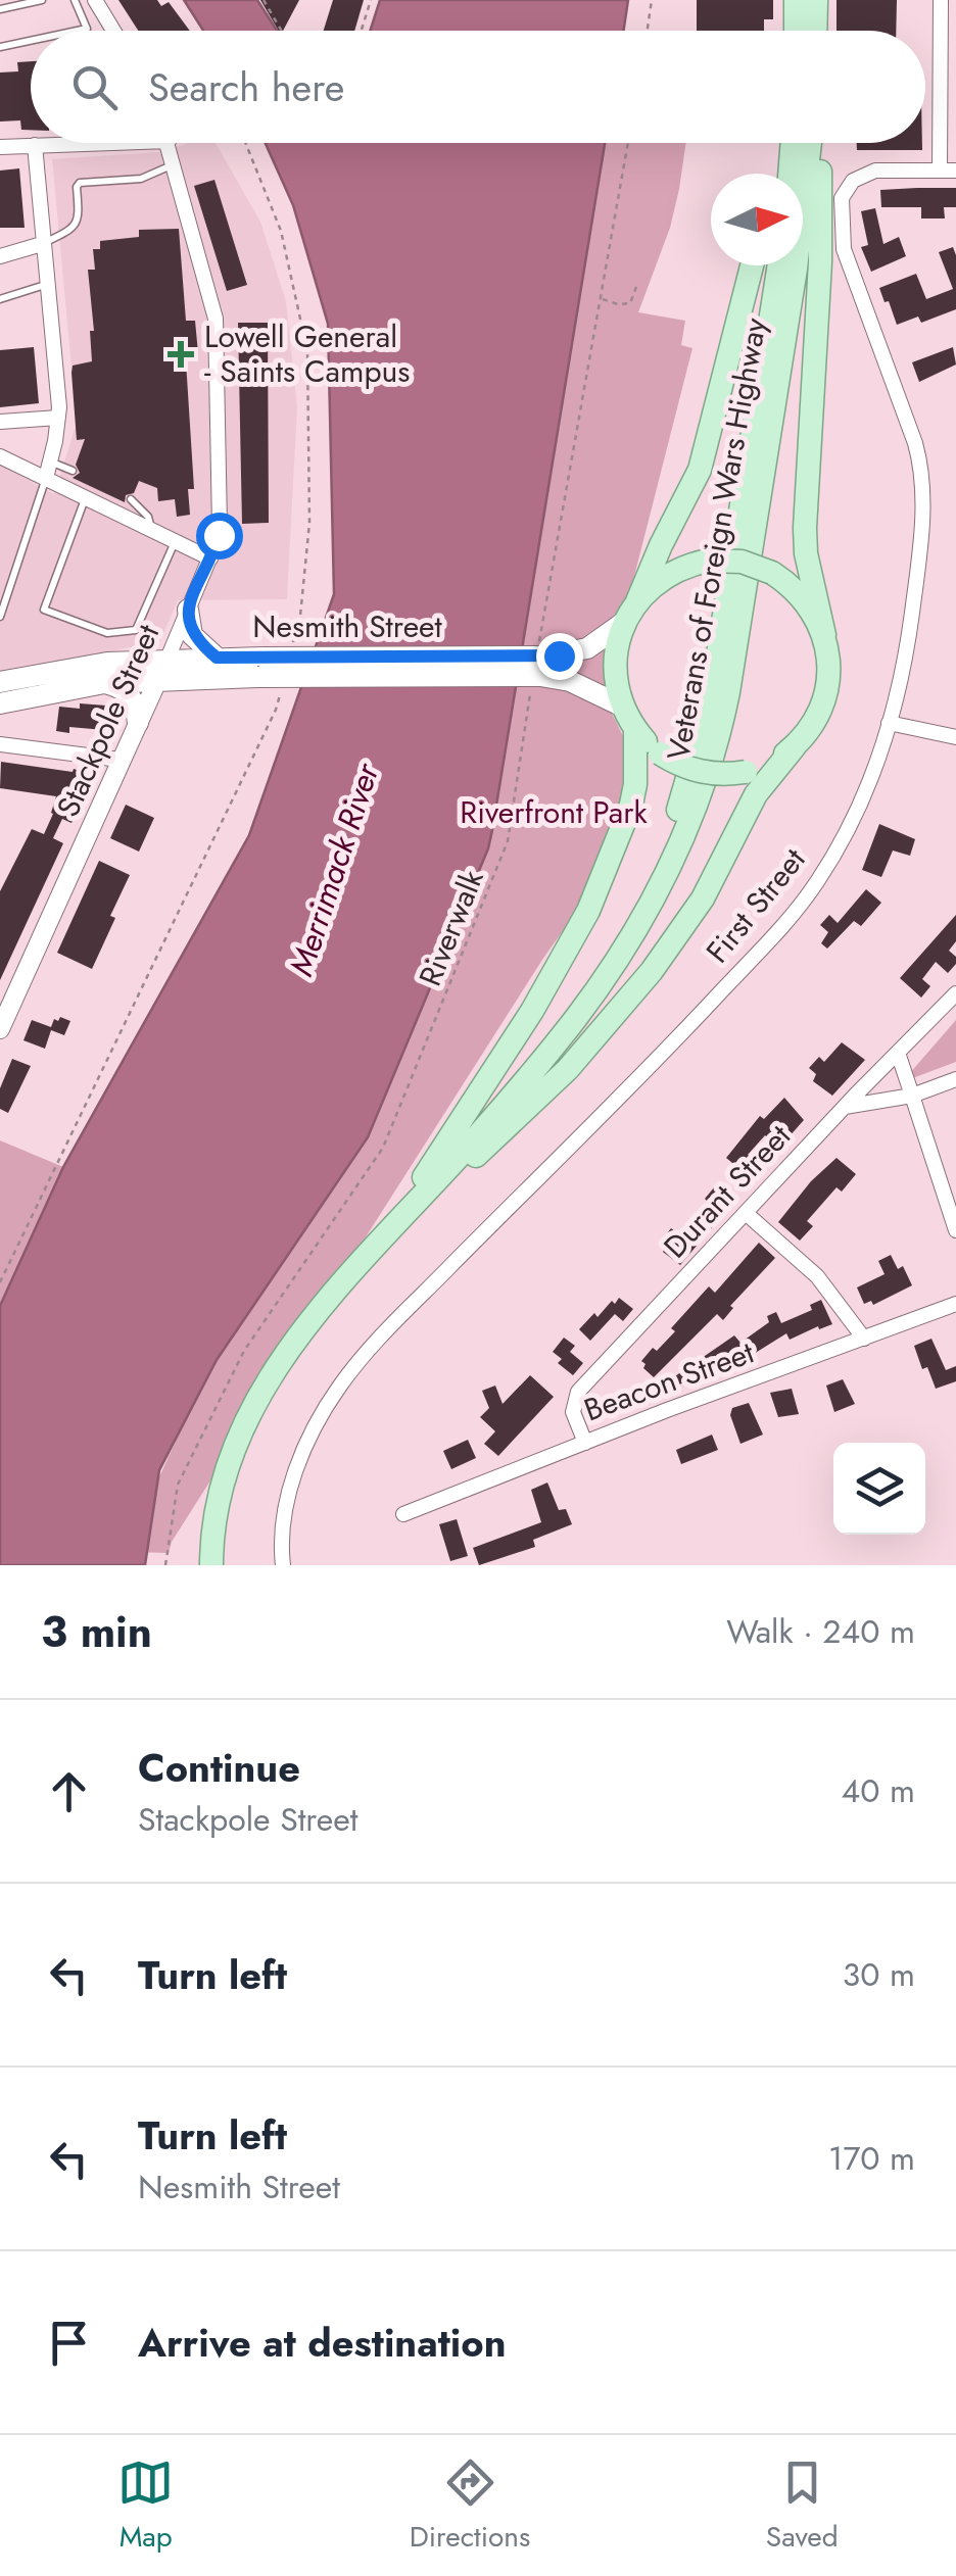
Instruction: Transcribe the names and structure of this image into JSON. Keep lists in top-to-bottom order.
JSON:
{
  "streets": {
    "main road": ["Veterans of Foreign Wars Highway", "Nesmith Street"],
    "street": [
      "Stackpole Street",
      "First Street",
      "Durant Street",
      "Beacon Street"
    ],
    "path": ["Riverwalk"]
  },
  "crossings": [
    ["Nesmith Street", "Stackpole Street"],
    ["Durant Street", "Beacon Street"]
  ],
  "water": ["Merrimack River"],
  "parks": ["Riverfront Park"],
  "places": {
    "health": ["Lowell General - Saints Campus"]
  },
  "north": "right",
  "page": {
    "search": "Search here",
    "heading": ["3 min", "Walk · 240 m"],
    "list": [
      ["Continue", "Stackpole Street", "40 m"],
      ["Turn left", "30 m"],
      ["Turn left", "Nesmith Street", "170 m"],
      "Arrive at destination"
    ],
    "nav": ["Map", "Directions", "Saved"]
  }
}
